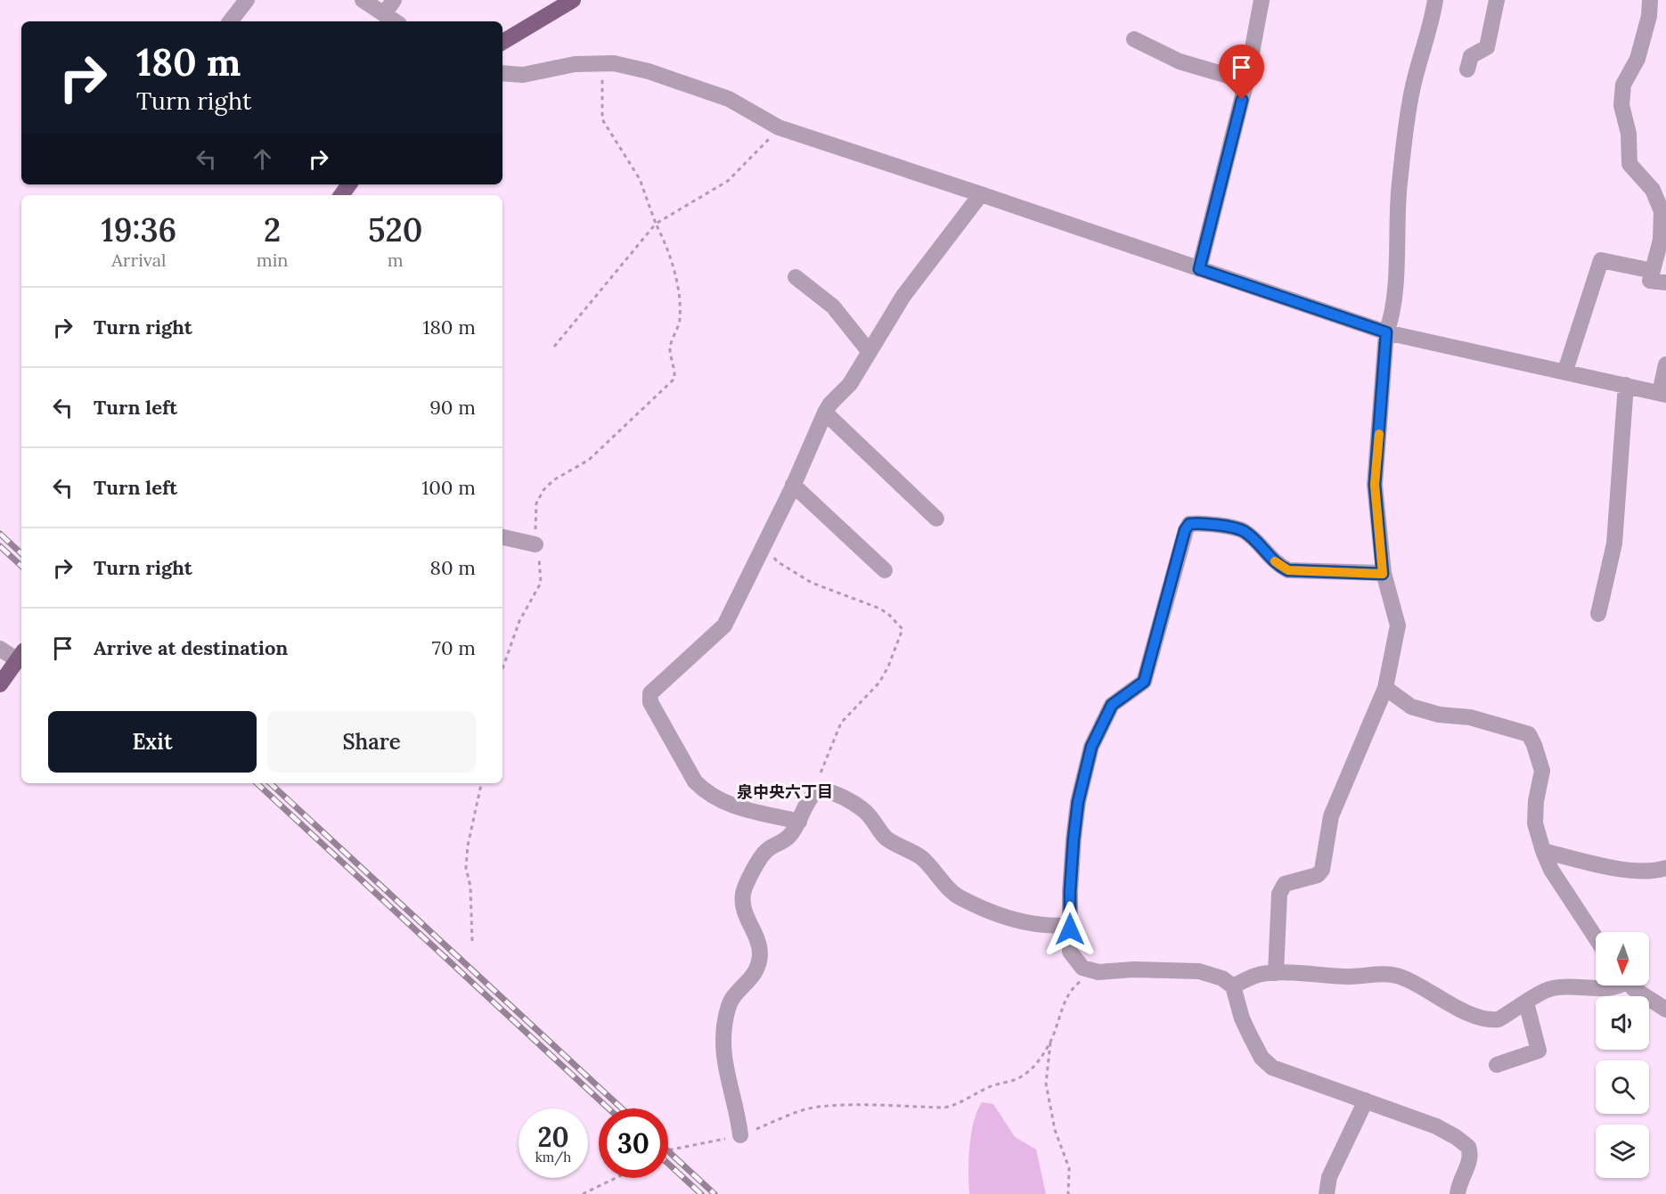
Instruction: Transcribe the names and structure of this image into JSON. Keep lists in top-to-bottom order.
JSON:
{
  "districts": ["泉中央六丁目"],
  "north": "bottom",
  "page": {
    "turn": ["180 m", "Turn right"],
    "eta": [
      "19:36",
      "Arrival",
      "2",
      "min",
      "520",
      "m"
    ],
    "list": [
      {
        "name": "Turn right",
        "value": "180 m"
      },
      {
        "name": "Turn left",
        "value": "90 m"
      },
      {
        "name": "Turn left",
        "value": "100 m"
      },
      {
        "name": "Turn right",
        "value": "80 m"
      },
      {
        "name": "Arrive at destination",
        "value": "70 m"
      }
    ],
    "buttons": ["Exit", "Share"],
    "speed": "20 km/h",
    "limit": "30"
  }
}
